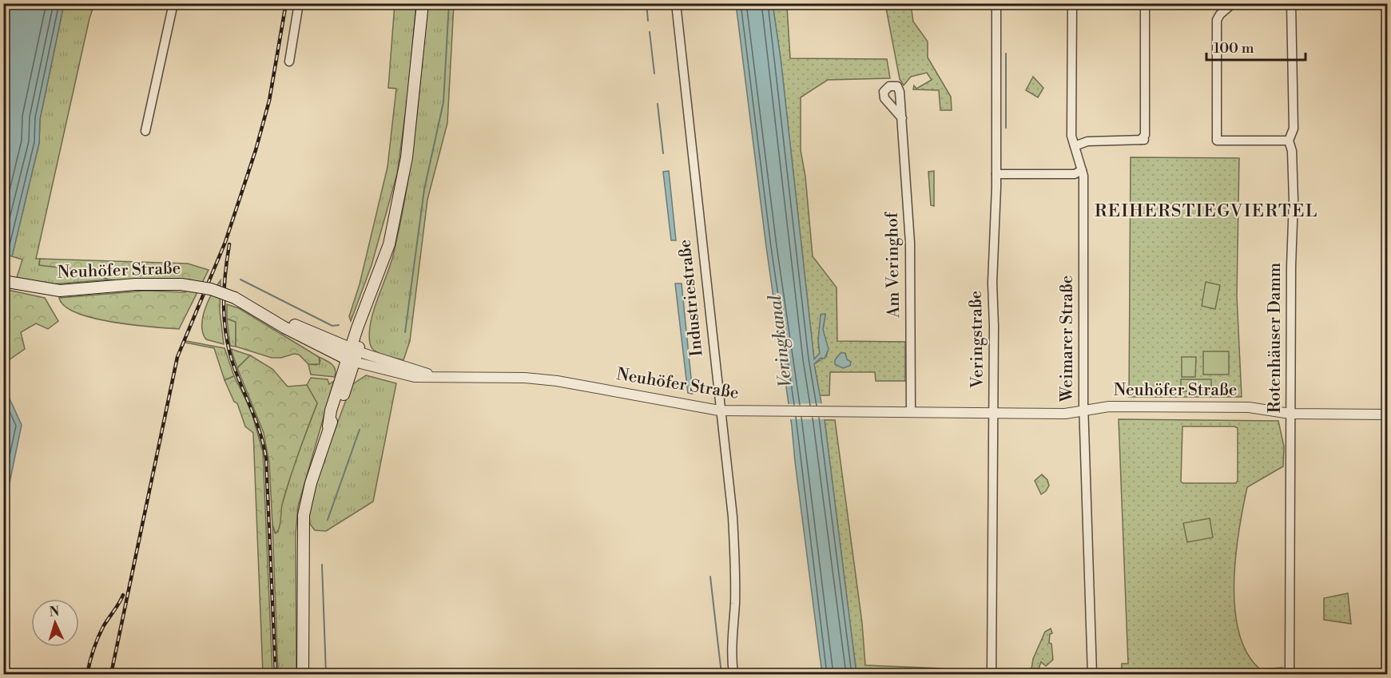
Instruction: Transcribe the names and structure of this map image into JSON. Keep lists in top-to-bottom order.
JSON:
{
  "streets": {
    "main road": ["Neuhöfer Straße"],
    "street": [
      "Am Veringhof",
      "Industriestraße",
      "Rotenhäuser Damm",
      "Weimarer Straße",
      "Veringstraße"
    ]
  },
  "crossings": [
    ["Am Veringhof", "Neuhöfer Straße"],
    ["Neuhöfer Straße", "Industriestraße"],
    ["Neuhöfer Straße", "Rotenhäuser Damm"],
    ["Neuhöfer Straße", "Weimarer Straße"],
    ["Neuhöfer Straße", "Veringstraße"]
  ],
  "districts": ["REIHERSTIEGVIERTEL"],
  "water": ["Veringkanal"],
  "scale_bar": "100 m",
  "north": "top"
}
